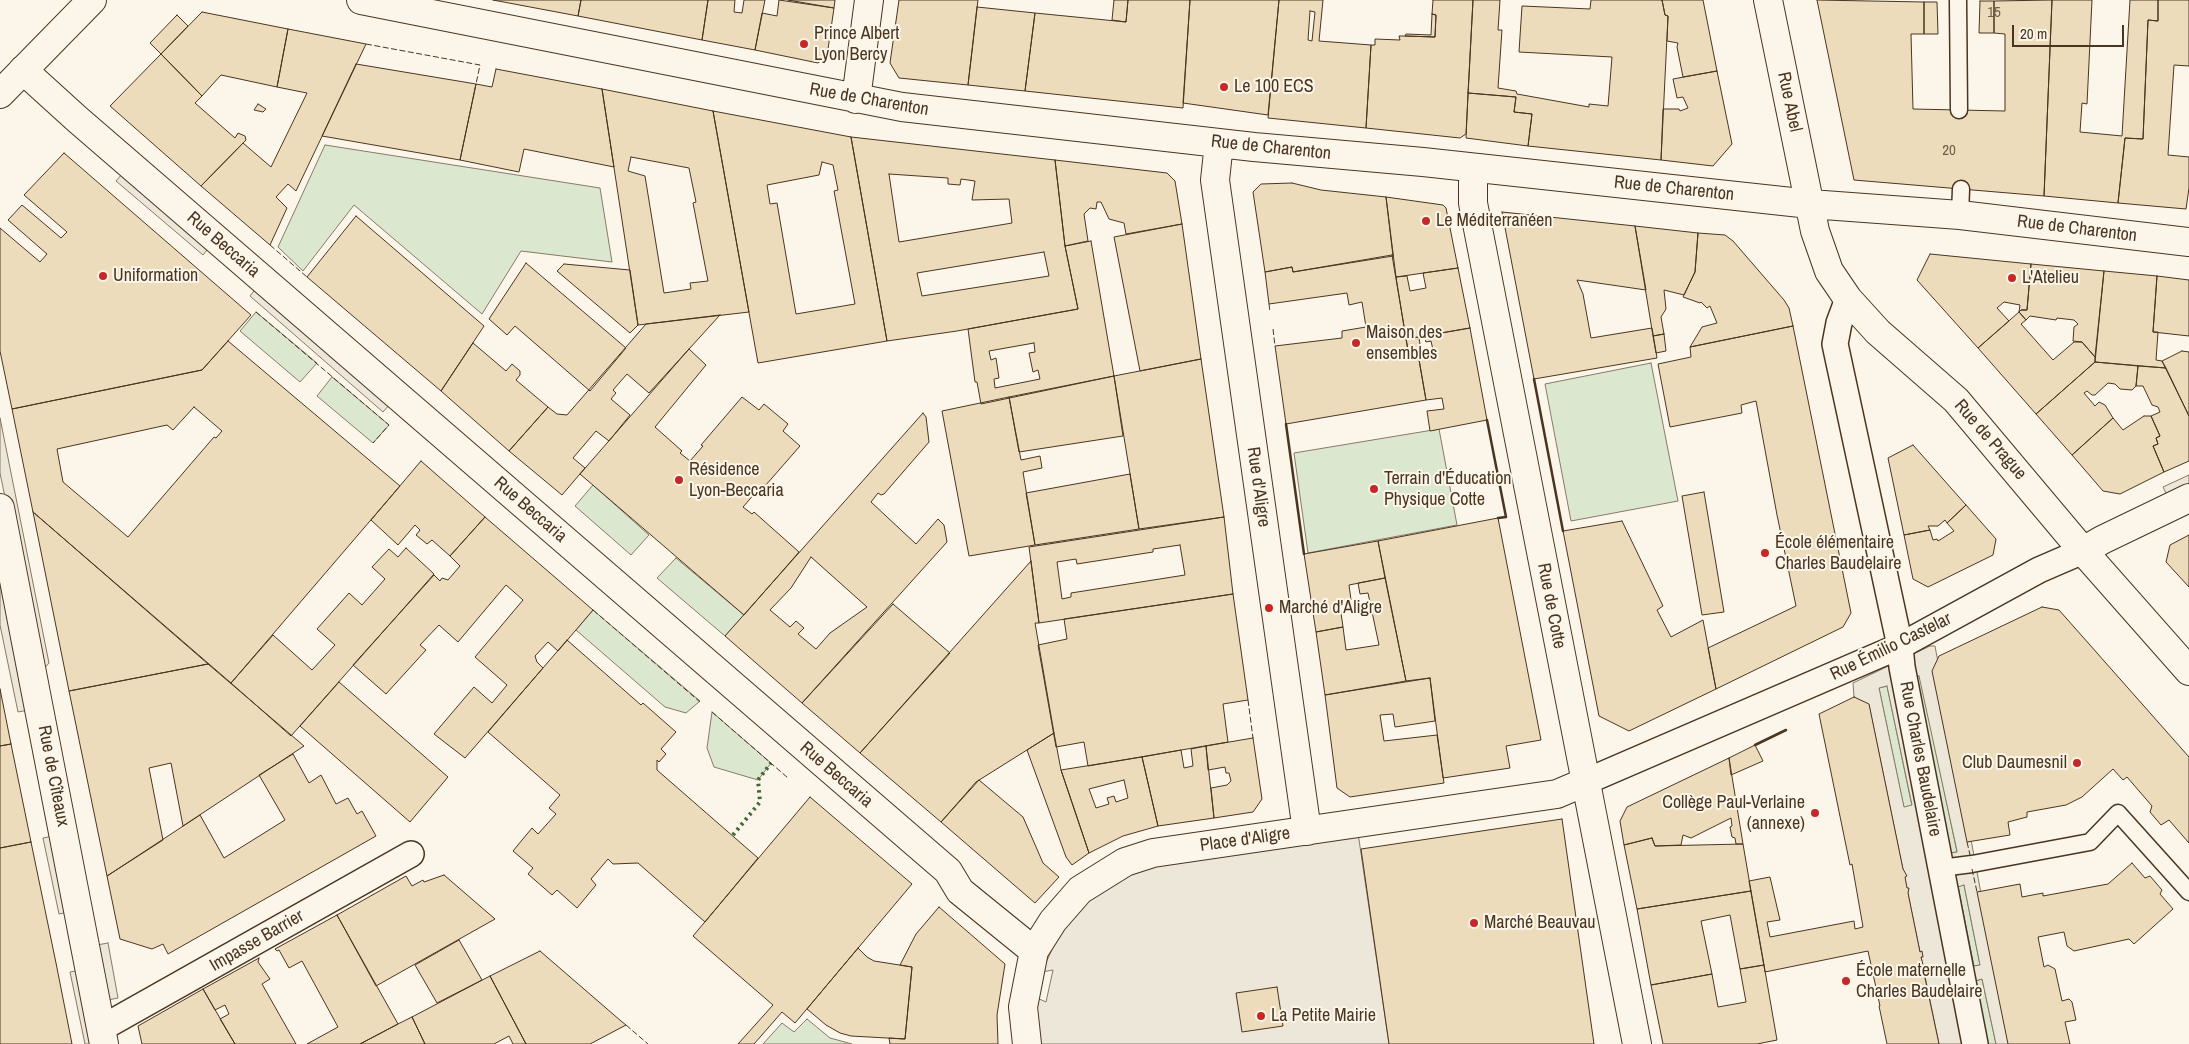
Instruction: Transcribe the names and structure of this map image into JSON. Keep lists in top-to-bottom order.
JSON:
{
  "streets": {
    "street": [
      "Rue de Charenton",
      "Rue Abel",
      "Rue Beccaria",
      "Rue de Prague",
      "Rue d'Aligre",
      "Rue de Cotte",
      "Rue Émilio Castelar",
      "Rue Charles Baudelaire",
      "Rue de Cîteaux",
      "Place d'Aligre",
      "Impasse Barrier"
    ]
  },
  "crossings": [
    ["Rue de Charenton", "Rue Abel"],
    ["Rue de Charenton", "Rue de Prague"],
    ["Rue de Charenton", "Rue d'Aligre"],
    ["Rue de Charenton", "Rue de Cotte"],
    ["Rue Abel", "Rue de Prague"],
    ["Rue Beccaria", "Place d'Aligre"],
    ["Rue de Prague", "Rue Émilio Castelar"],
    ["Rue de Prague", "Rue Charles Baudelaire"],
    ["Rue d'Aligre", "Place d'Aligre"],
    ["Rue de Cotte", "Rue Émilio Castelar"],
    ["Rue de Cotte", "Place d'Aligre"],
    ["Rue Émilio Castelar", "Rue Charles Baudelaire"],
    ["Rue Émilio Castelar", "Place d'Aligre"],
    ["Rue de Cîteaux", "Impasse Barrier"]
  ],
  "places": [
    "Prince Albert Lyon Bercy",
    "Le 100 ECS",
    "Le Méditerranéen",
    "Uniformation",
    "L'Atelieu",
    "Maison des ensembles",
    "Résidence Lyon-Beccaria",
    "Terrain d'Éducation Physique Cotte",
    "École élémentaire Charles Baudelaire",
    "Marché d'Aligre",
    "Club Daumesnil",
    "Collège Paul-Verlaine (annexe)",
    "Marché Beauvau",
    "École maternelle Charles Baudelaire",
    "La Petite Mairie"
  ],
  "house_numbers": ["15", "20"],
  "scale_bar": "20 m"
}
